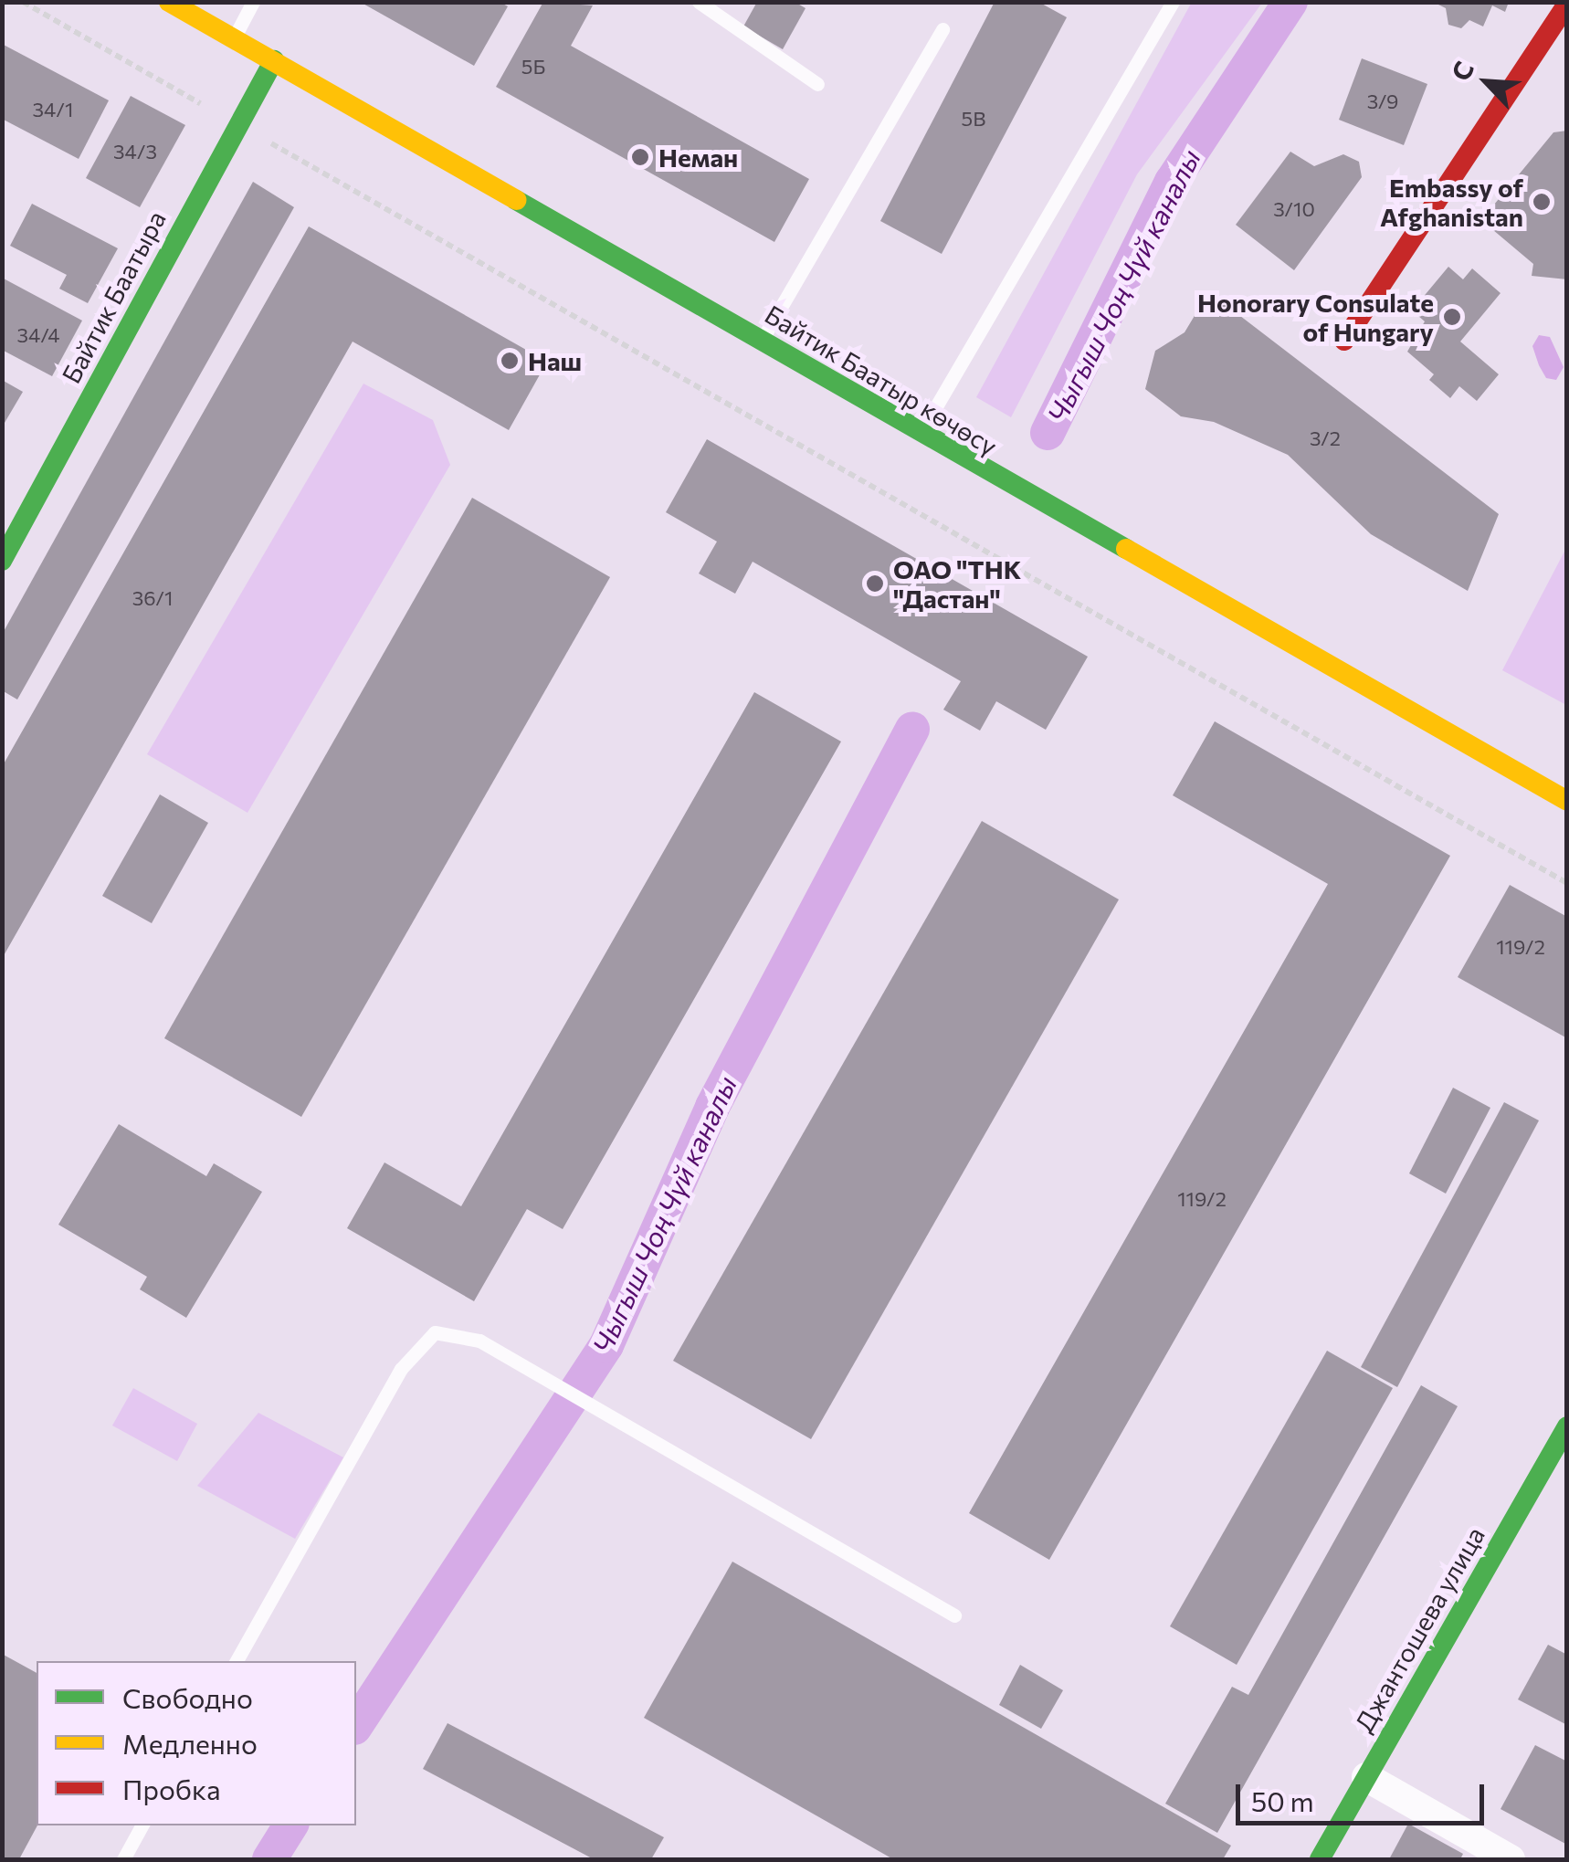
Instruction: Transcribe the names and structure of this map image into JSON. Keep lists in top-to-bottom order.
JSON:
{
  "streets": {
    "main road": ["Байтик Баатыра", "Байтик Баатыр көчөсү", "Джантошева улица"]
  },
  "crossings": [
    ["Байтик Баатыра", "Байтик Баатыр көчөсү"]
  ],
  "water": ["Чыгыш Чоң Чүй каналы"],
  "places": [
    "Неман",
    "Embassy of Afghanistan",
    "Honorary Consulate of Hungary",
    "Наш",
    "ОАО \"ТНК \"Дастан\""
  ],
  "house_numbers": [
    "5Б",
    "3/9",
    "34/1",
    "5В",
    "34/3",
    "3/10",
    "34/4",
    "3/2",
    "36/1",
    "119/2",
    "119/2"
  ],
  "legend": ["Свободно", "Медленно", "Пробка"],
  "scale_bar": "50 m",
  "north": "top left"
}
